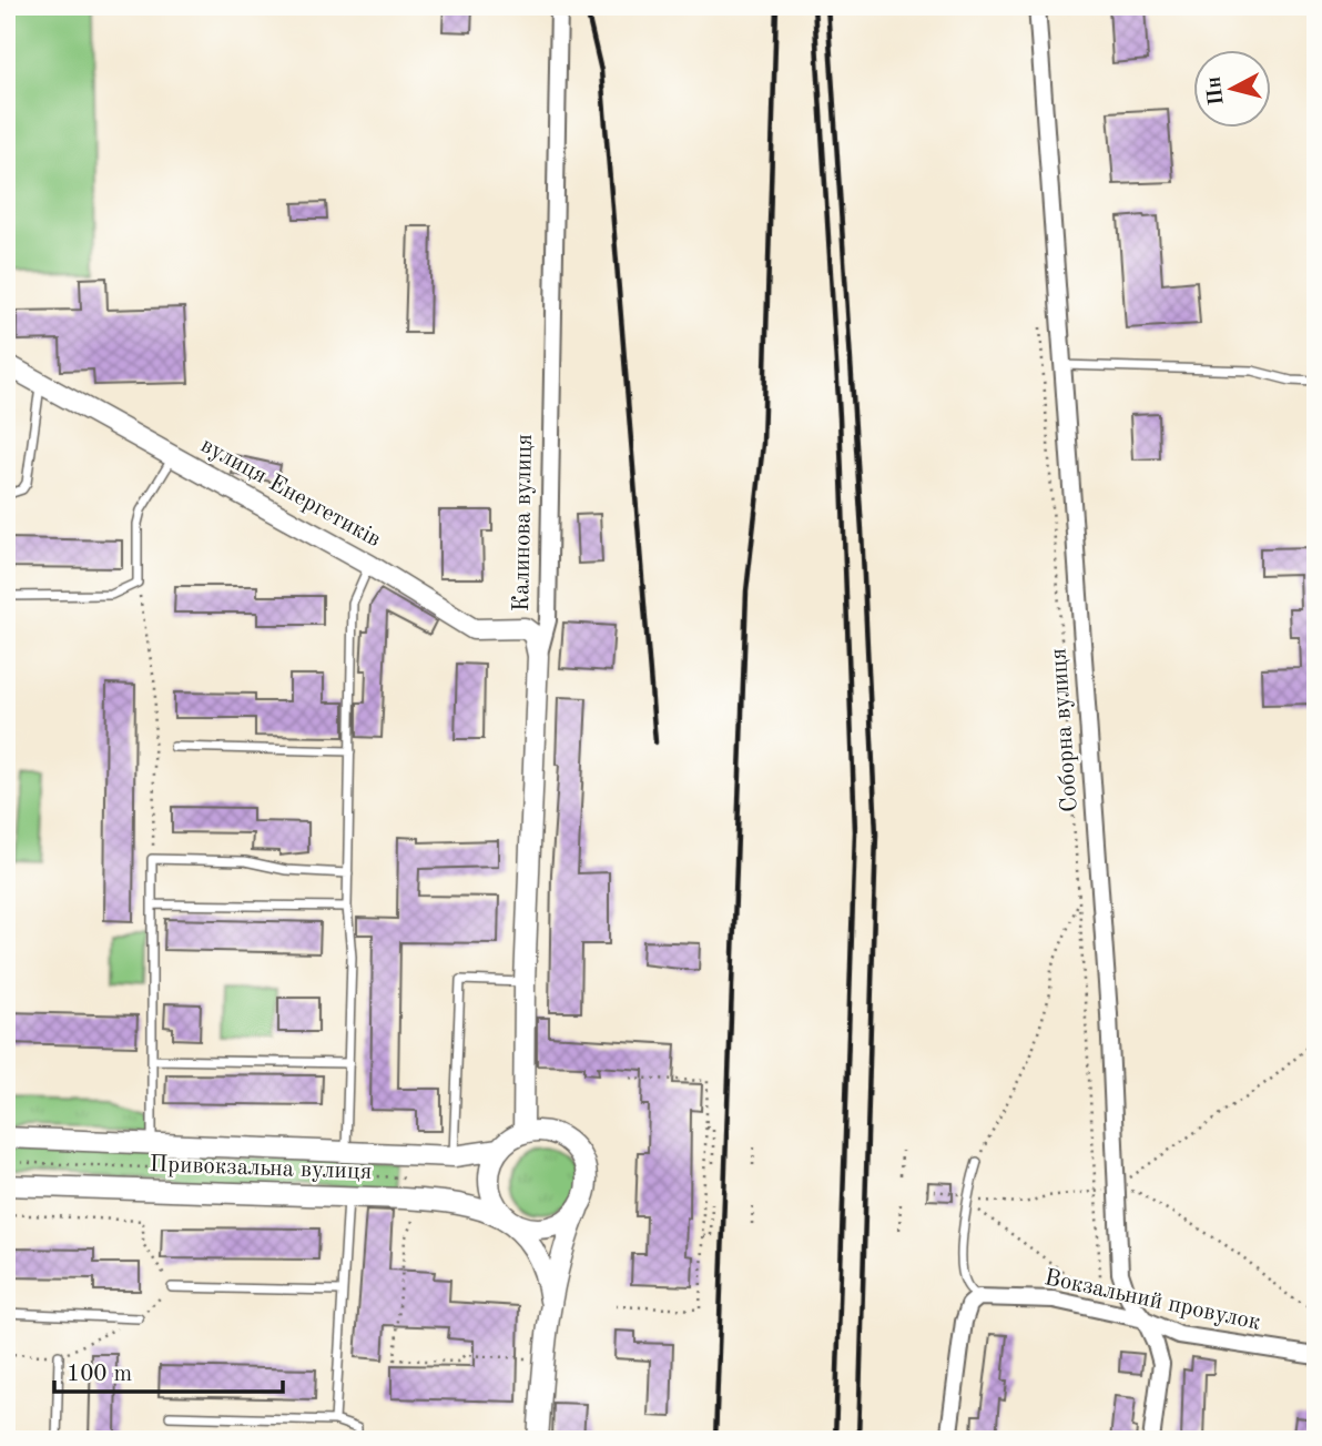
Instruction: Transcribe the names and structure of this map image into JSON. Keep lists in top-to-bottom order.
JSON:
{
  "streets": {
    "street": [
      "вулиця Енергетиків",
      "Калинова вулиця",
      "Соборна вулиця",
      "Привокзальна вулиця",
      "Вокзальний провулок"
    ]
  },
  "crossings": [
    ["вулиця Енергетиків", "Калинова вулиця"],
    ["Калинова вулиця", "Привокзальна вулиця"],
    ["Соборна вулиця", "Вокзальний провулок"]
  ],
  "scale_bar": "100 m",
  "north": "left"
}
